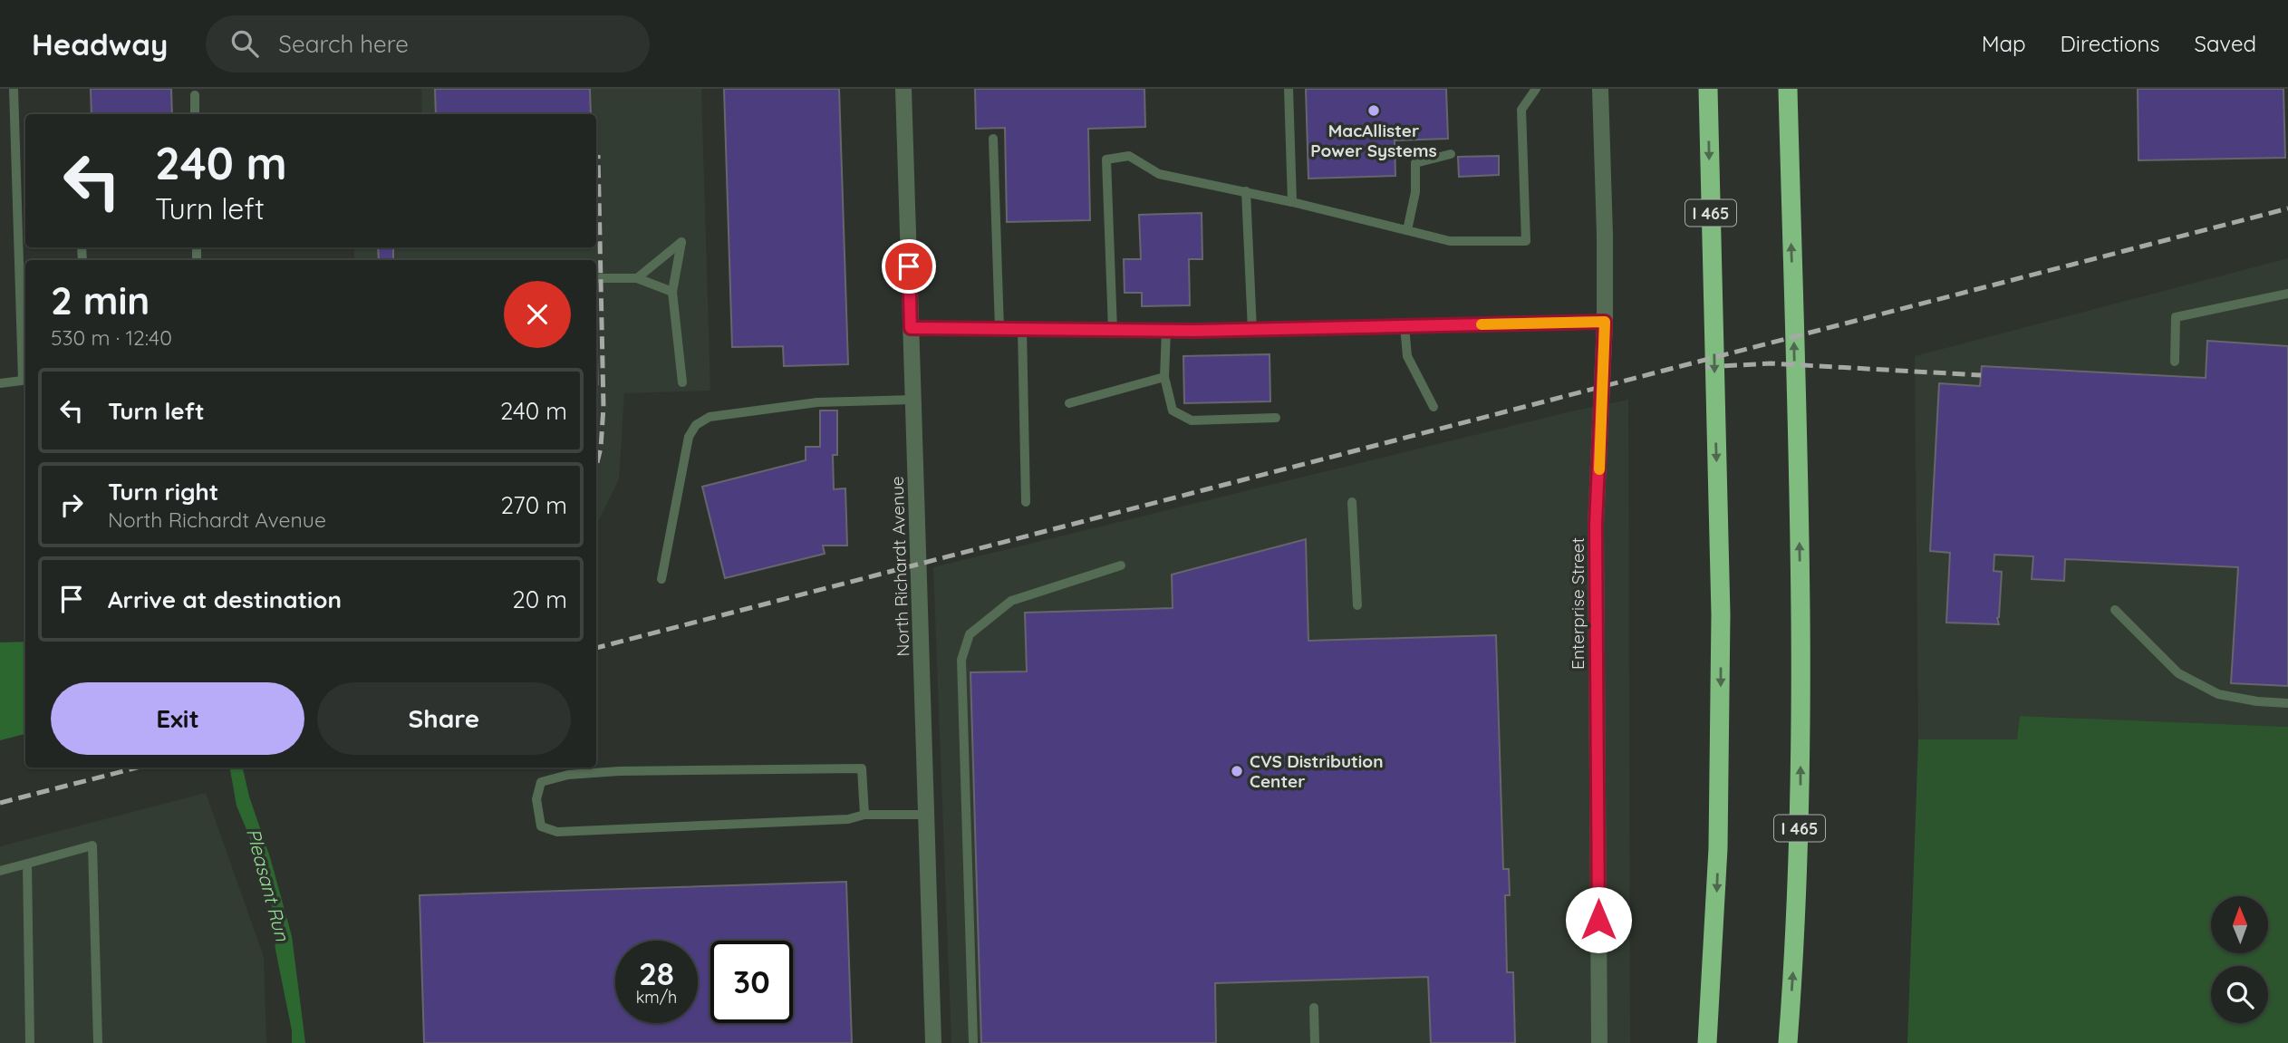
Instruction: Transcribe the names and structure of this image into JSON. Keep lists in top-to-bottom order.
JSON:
{
  "streets": {
    "highway": ["I 465"],
    "street": ["North Richardt Avenue", "Enterprise Street"]
  },
  "water": ["Pleasant Run"],
  "places": ["MacAllister Power Systems", "CVS Distribution Center"],
  "north": "top",
  "page": {
    "header": "Headway",
    "search": "Search here",
    "nav": ["Map", "Directions", "Saved"],
    "turn": ["240 m", "Turn left"],
    "heading": ["2 min", "530 m · 12:40"],
    "list": [
      {
        "name": "Turn left",
        "value": "240 m"
      },
      {
        "name": "Turn right",
        "note": "North Richardt Avenue",
        "value": "270 m"
      },
      {
        "name": "Arrive at destination",
        "value": "20 m"
      }
    ],
    "buttons": ["Exit", "Share"],
    "speed": "28 km/h",
    "limit": "30"
  }
}
